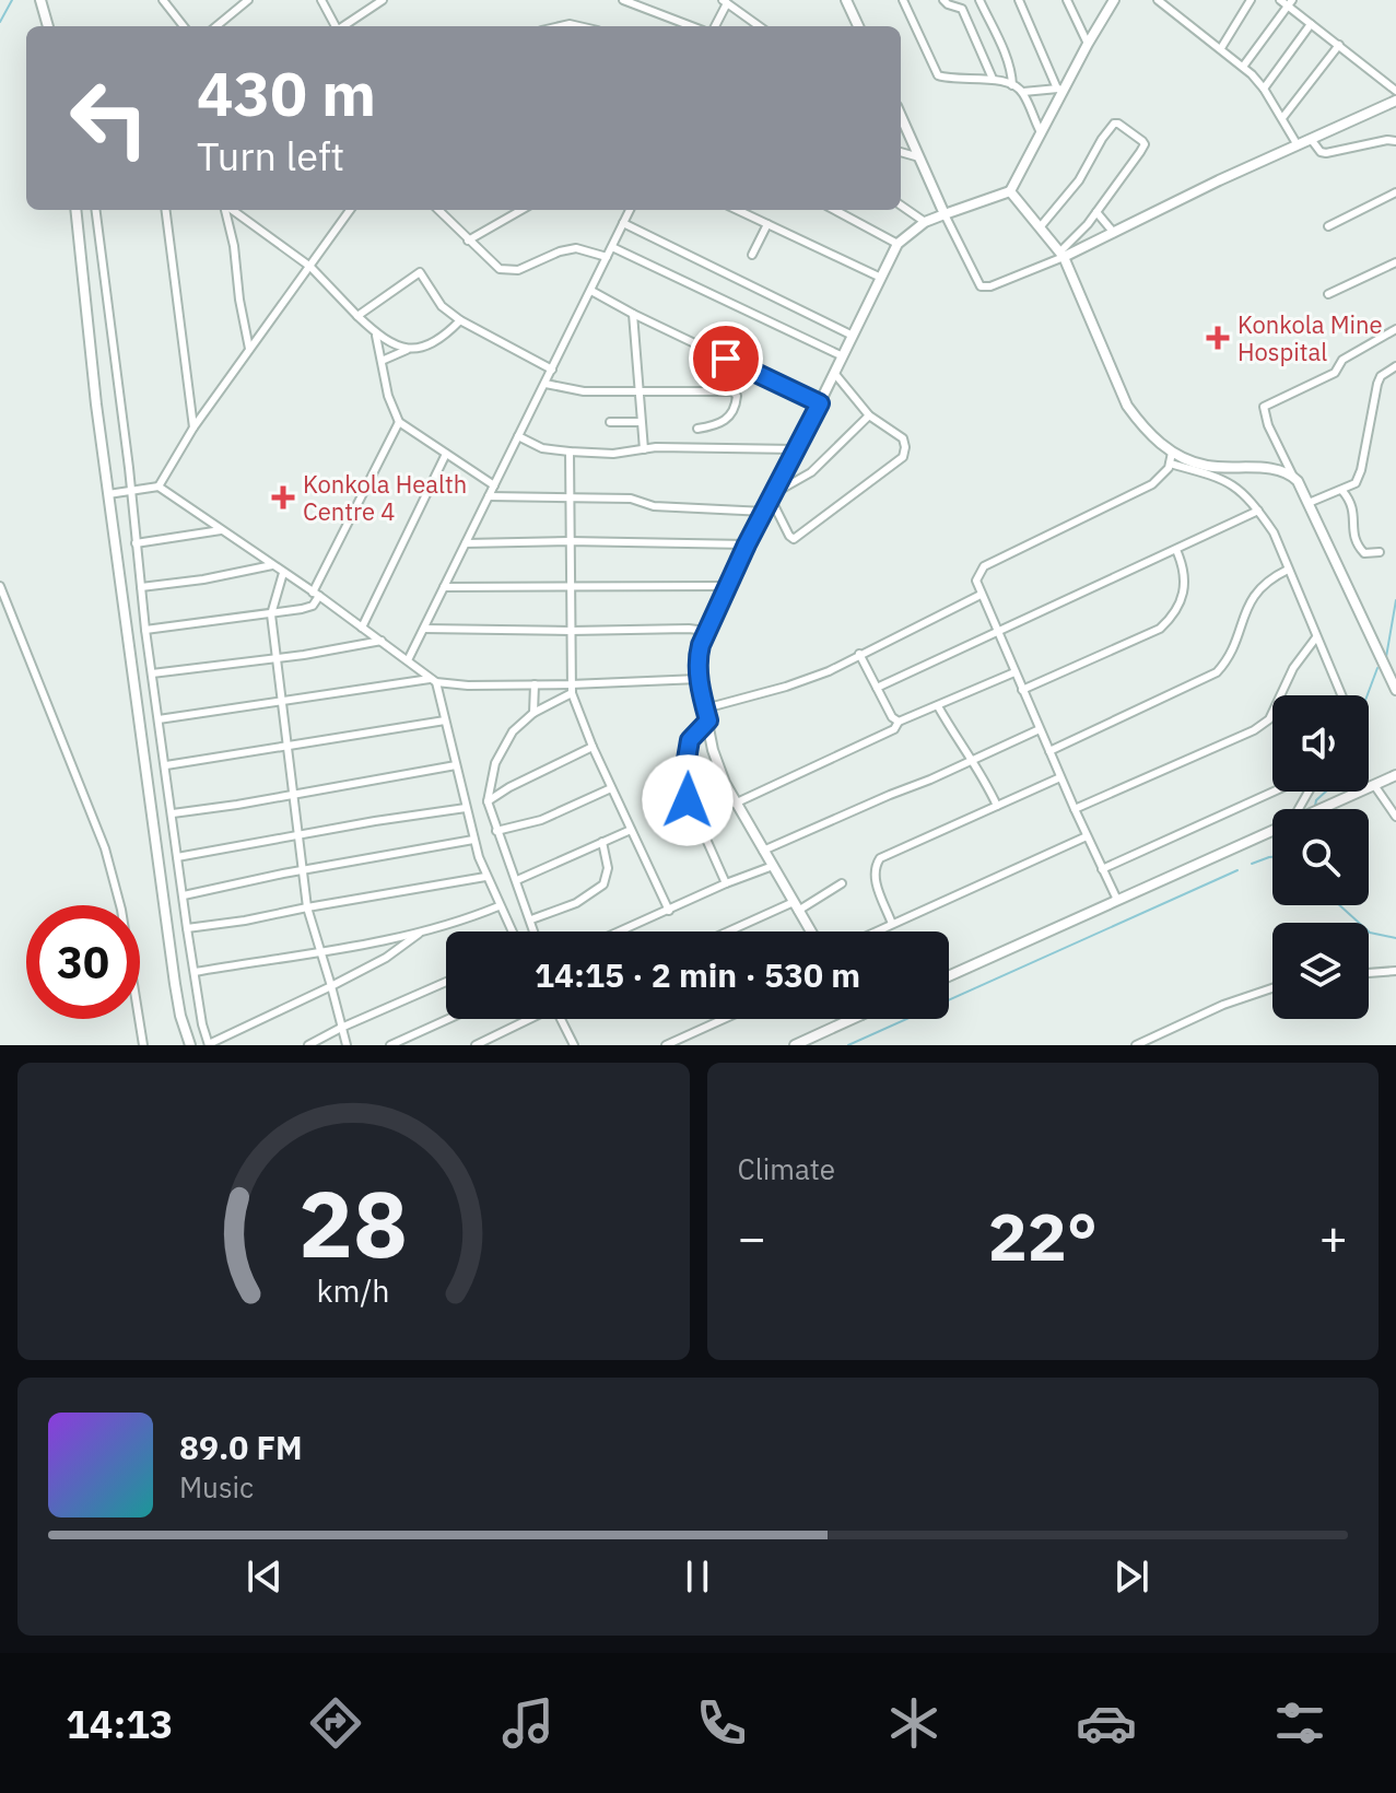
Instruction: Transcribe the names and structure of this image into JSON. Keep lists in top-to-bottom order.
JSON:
{
  "places": {
    "health": ["Konkola Mine Hospital", "Konkola Health Centre 4"]
  },
  "page": {
    "turn": ["430 m", "Turn left"],
    "limit": "30",
    "trip": "14:15 · 2 min · 530 m",
    "tile": "Climate",
    "heat": ["−", "22°", "+"],
    "song": ["89.0 FM", "Music"],
    "tabs": "14:13",
    "gauge": ["28", "km/h"]
  }
}
